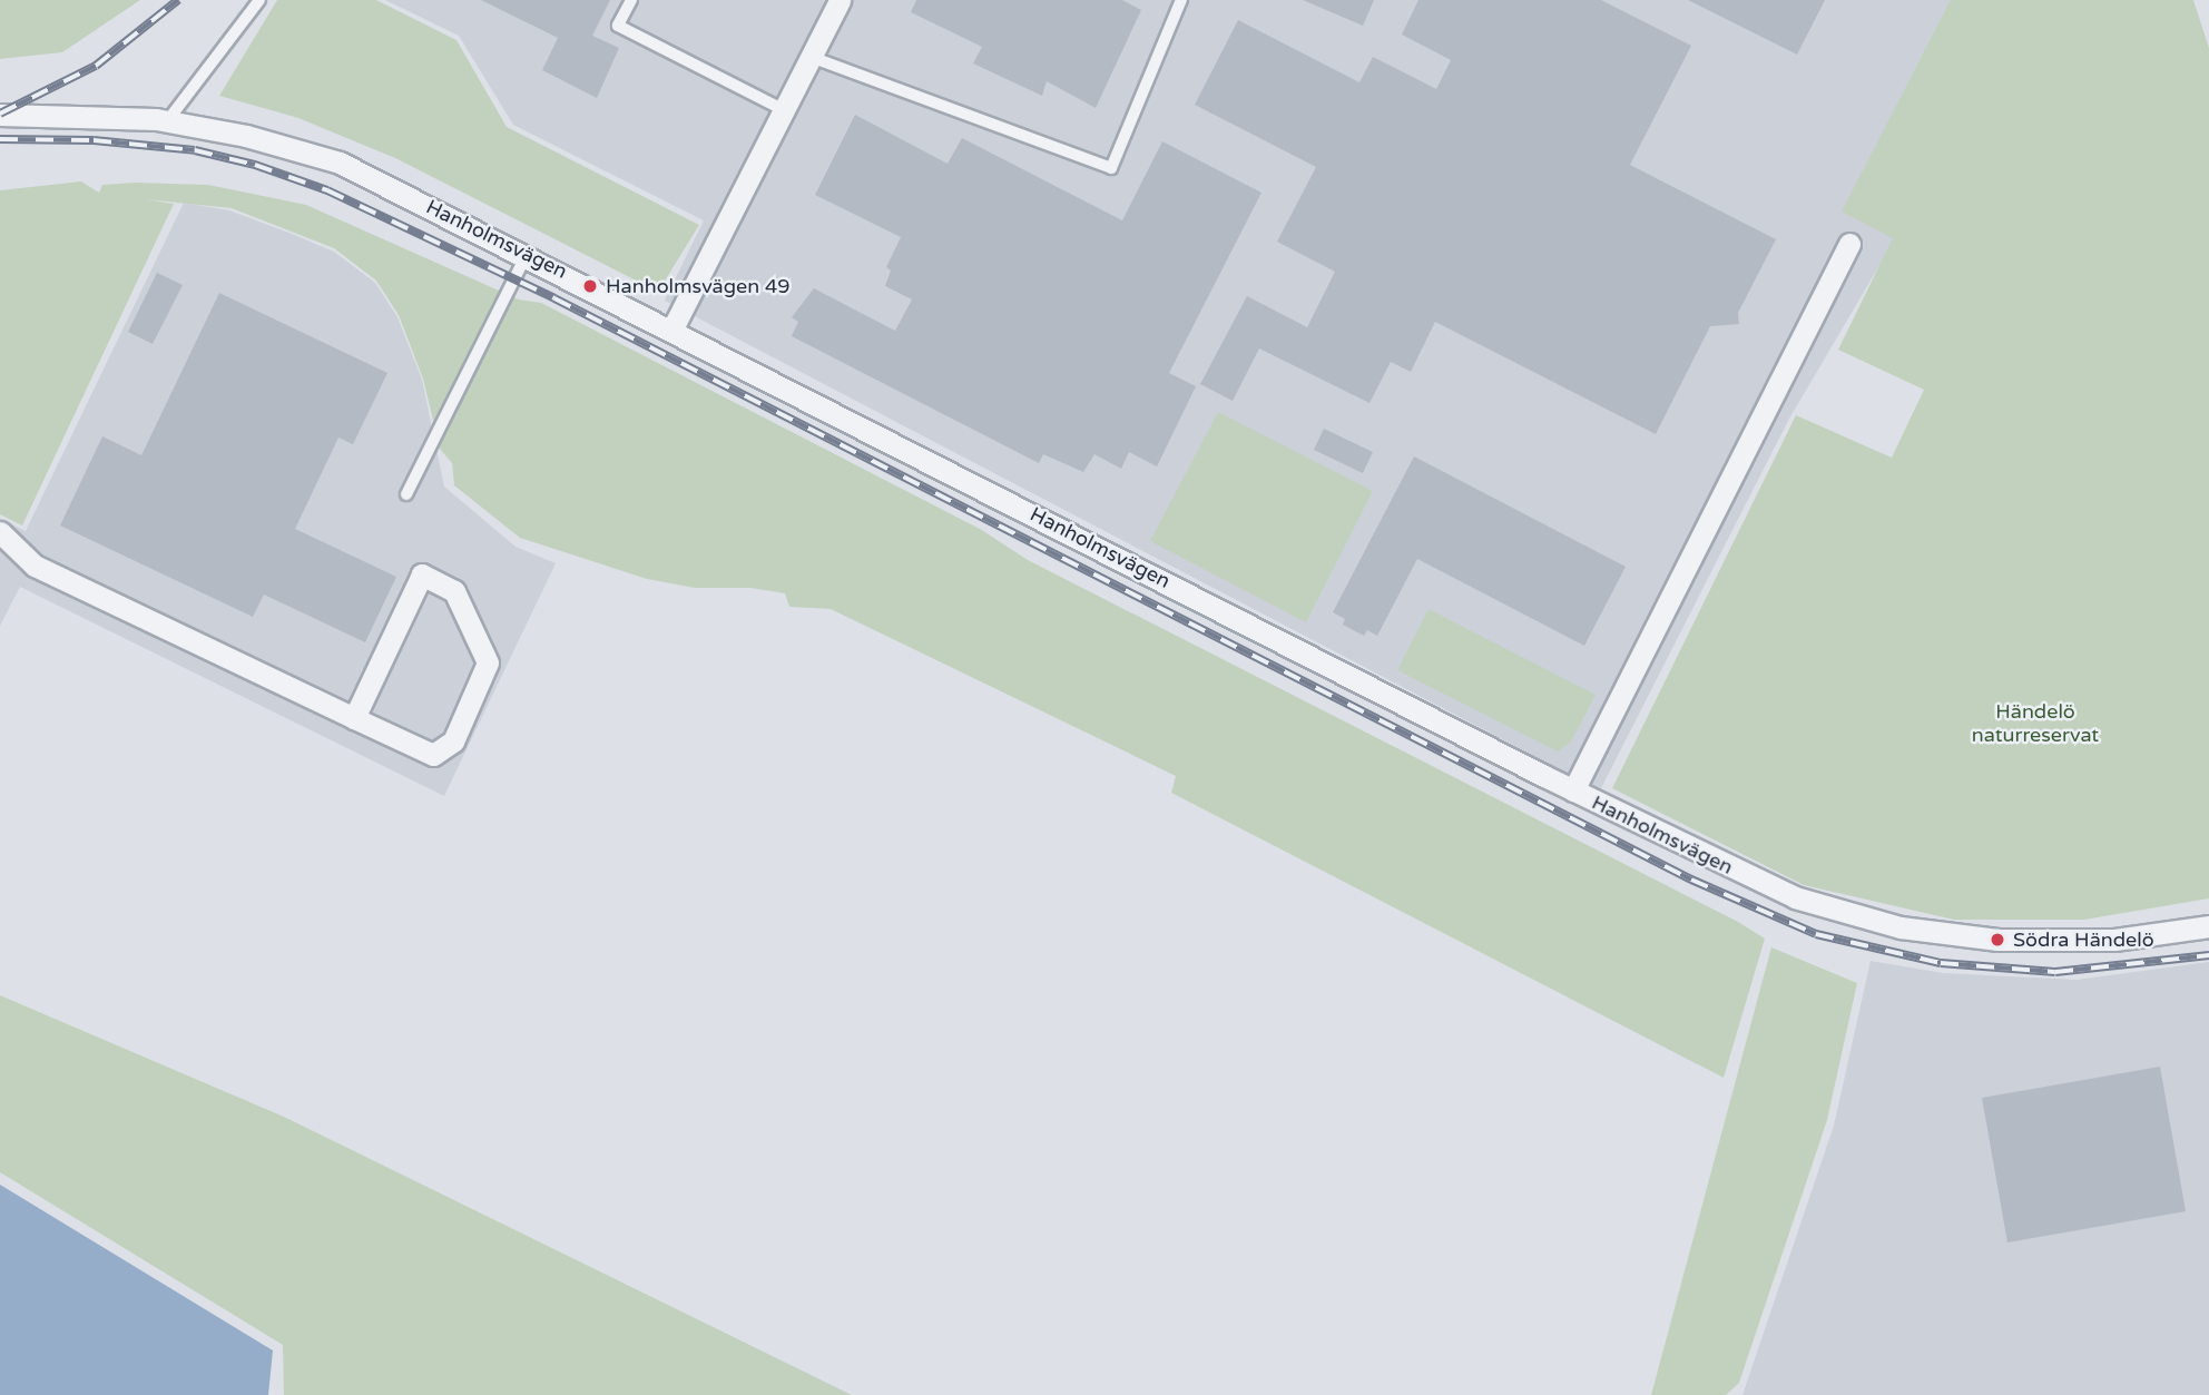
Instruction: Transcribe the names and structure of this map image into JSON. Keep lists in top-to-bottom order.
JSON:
{
  "streets": {
    "street": ["Hanholmsvägen"]
  },
  "parks": ["Händelö naturreservat"],
  "places": ["Hanholmsvägen 49", "Södra Händelö"]
}
